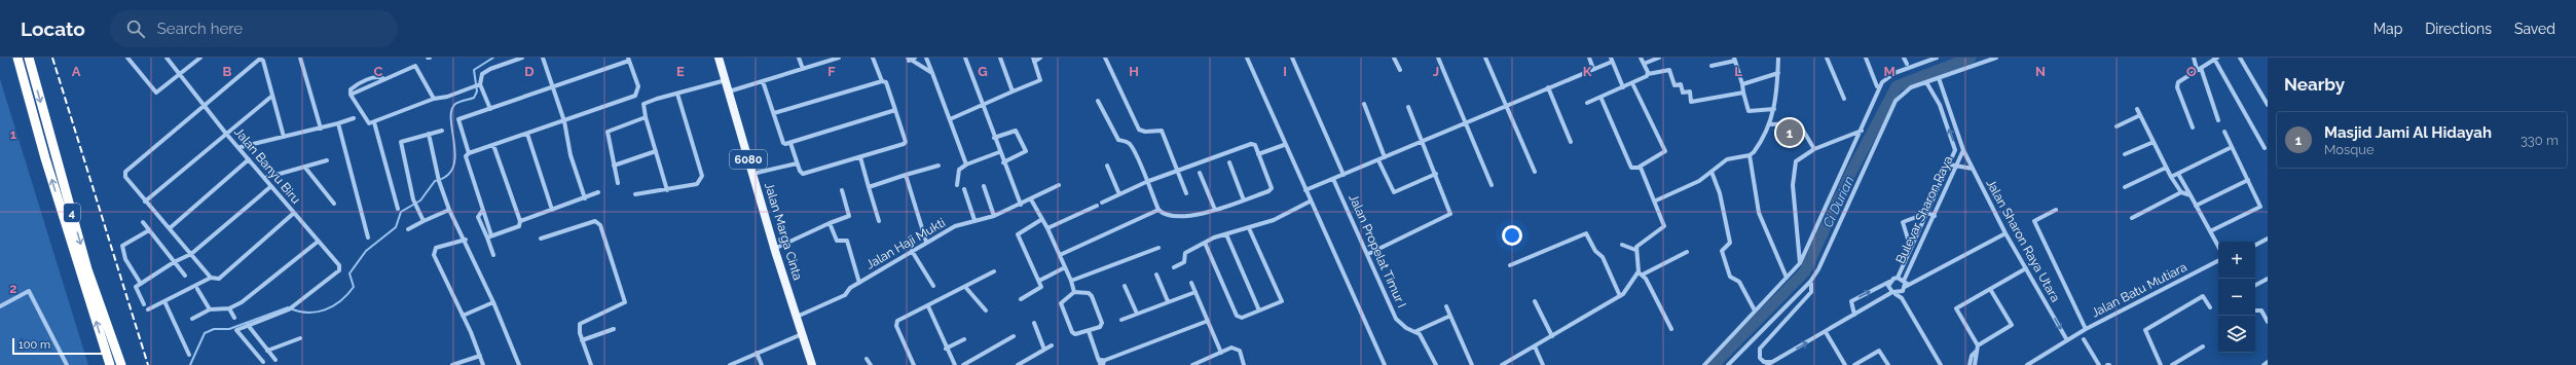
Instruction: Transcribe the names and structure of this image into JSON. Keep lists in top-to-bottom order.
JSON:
{
  "streets": {
    "highway": ["4"],
    "main road": ["6080", "Jalan Marga Cinta"],
    "street": [
      "Jalan Banyu Biru",
      "Bulevar Sharon Raya",
      "Jalan Sharon Raya Utara",
      "Jalan Haji Mukti",
      "Jalan Propelat Timur I",
      "Jalan Batu Mutiara"
    ]
  },
  "crossings": [
    ["Bulevar Sharon Raya", "Jalan Sharon Raya Utara"],
    ["Jalan Marga Cinta", "Jalan Haji Mukti"],
    ["Jalan Sharon Raya Utara", "Jalan Batu Mutiara"]
  ],
  "one_way": ["Jalan Sharon Raya Utara"],
  "water": ["Ci Durian"],
  "scale_bar": "100 m",
  "page": {
    "header": "Locato",
    "search": "Search here",
    "nav": ["Map", "Directions", "Saved"],
    "heading": "Nearby",
    "list": [
      {
        "mark": "1",
        "name": "Masjid Jami Al Hidayah",
        "note": "Mosque",
        "value": "330 m"
      }
    ],
    "pins": "1",
    "map_buttons": ["+", "−"],
    "scale": "100 m"
  },
  "grid": {
    "columns": [
      "A",
      "B",
      "C",
      "D",
      "E",
      "F",
      "G",
      "H",
      "I",
      "J",
      "K",
      "L",
      "M",
      "N",
      "O"
    ],
    "rows": ["1", "2"]
  }
}
